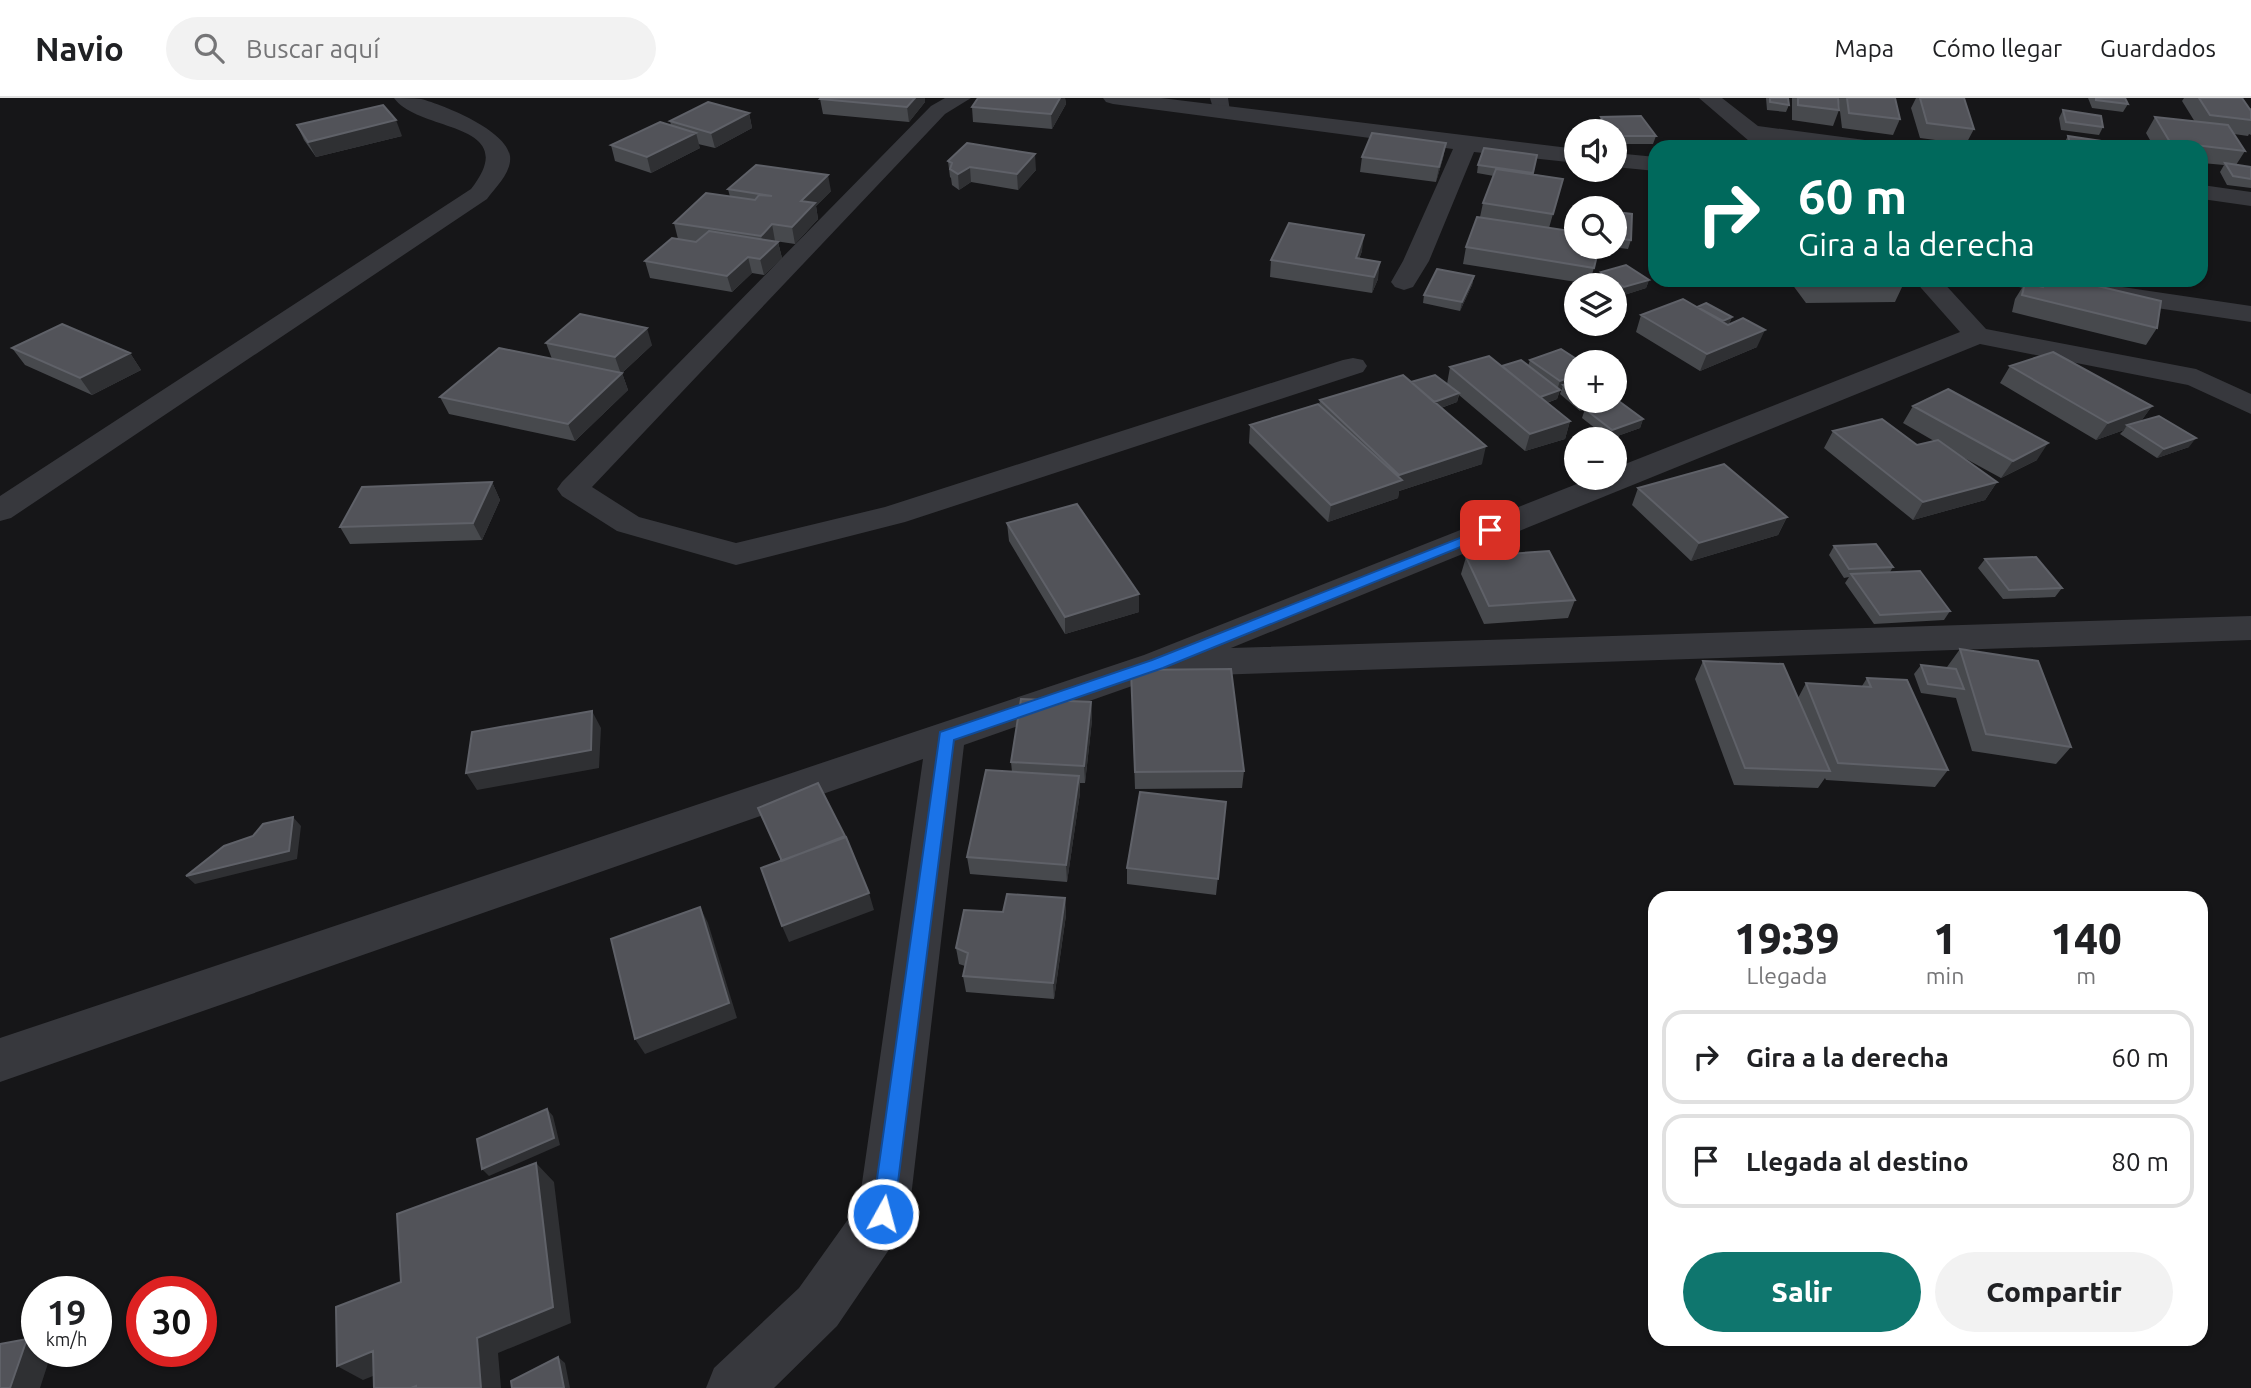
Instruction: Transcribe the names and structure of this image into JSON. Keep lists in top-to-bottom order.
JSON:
{
  "page": {
    "header": "Navio",
    "search": "Buscar aquí",
    "nav": ["Mapa", "Cómo llegar", "Guardados"],
    "map_buttons": ["+", "−"],
    "turn": ["60 m", "Gira a la derecha"],
    "eta": [
      "19:39",
      "Llegada",
      "1",
      "min",
      "140",
      "m"
    ],
    "list": [
      {
        "name": "Gira a la derecha",
        "value": "60 m"
      },
      {
        "name": "Llegada al destino",
        "value": "80 m"
      }
    ],
    "buttons": ["Salir", "Compartir"],
    "speed": "19 km/h",
    "limit": "30"
  }
}
